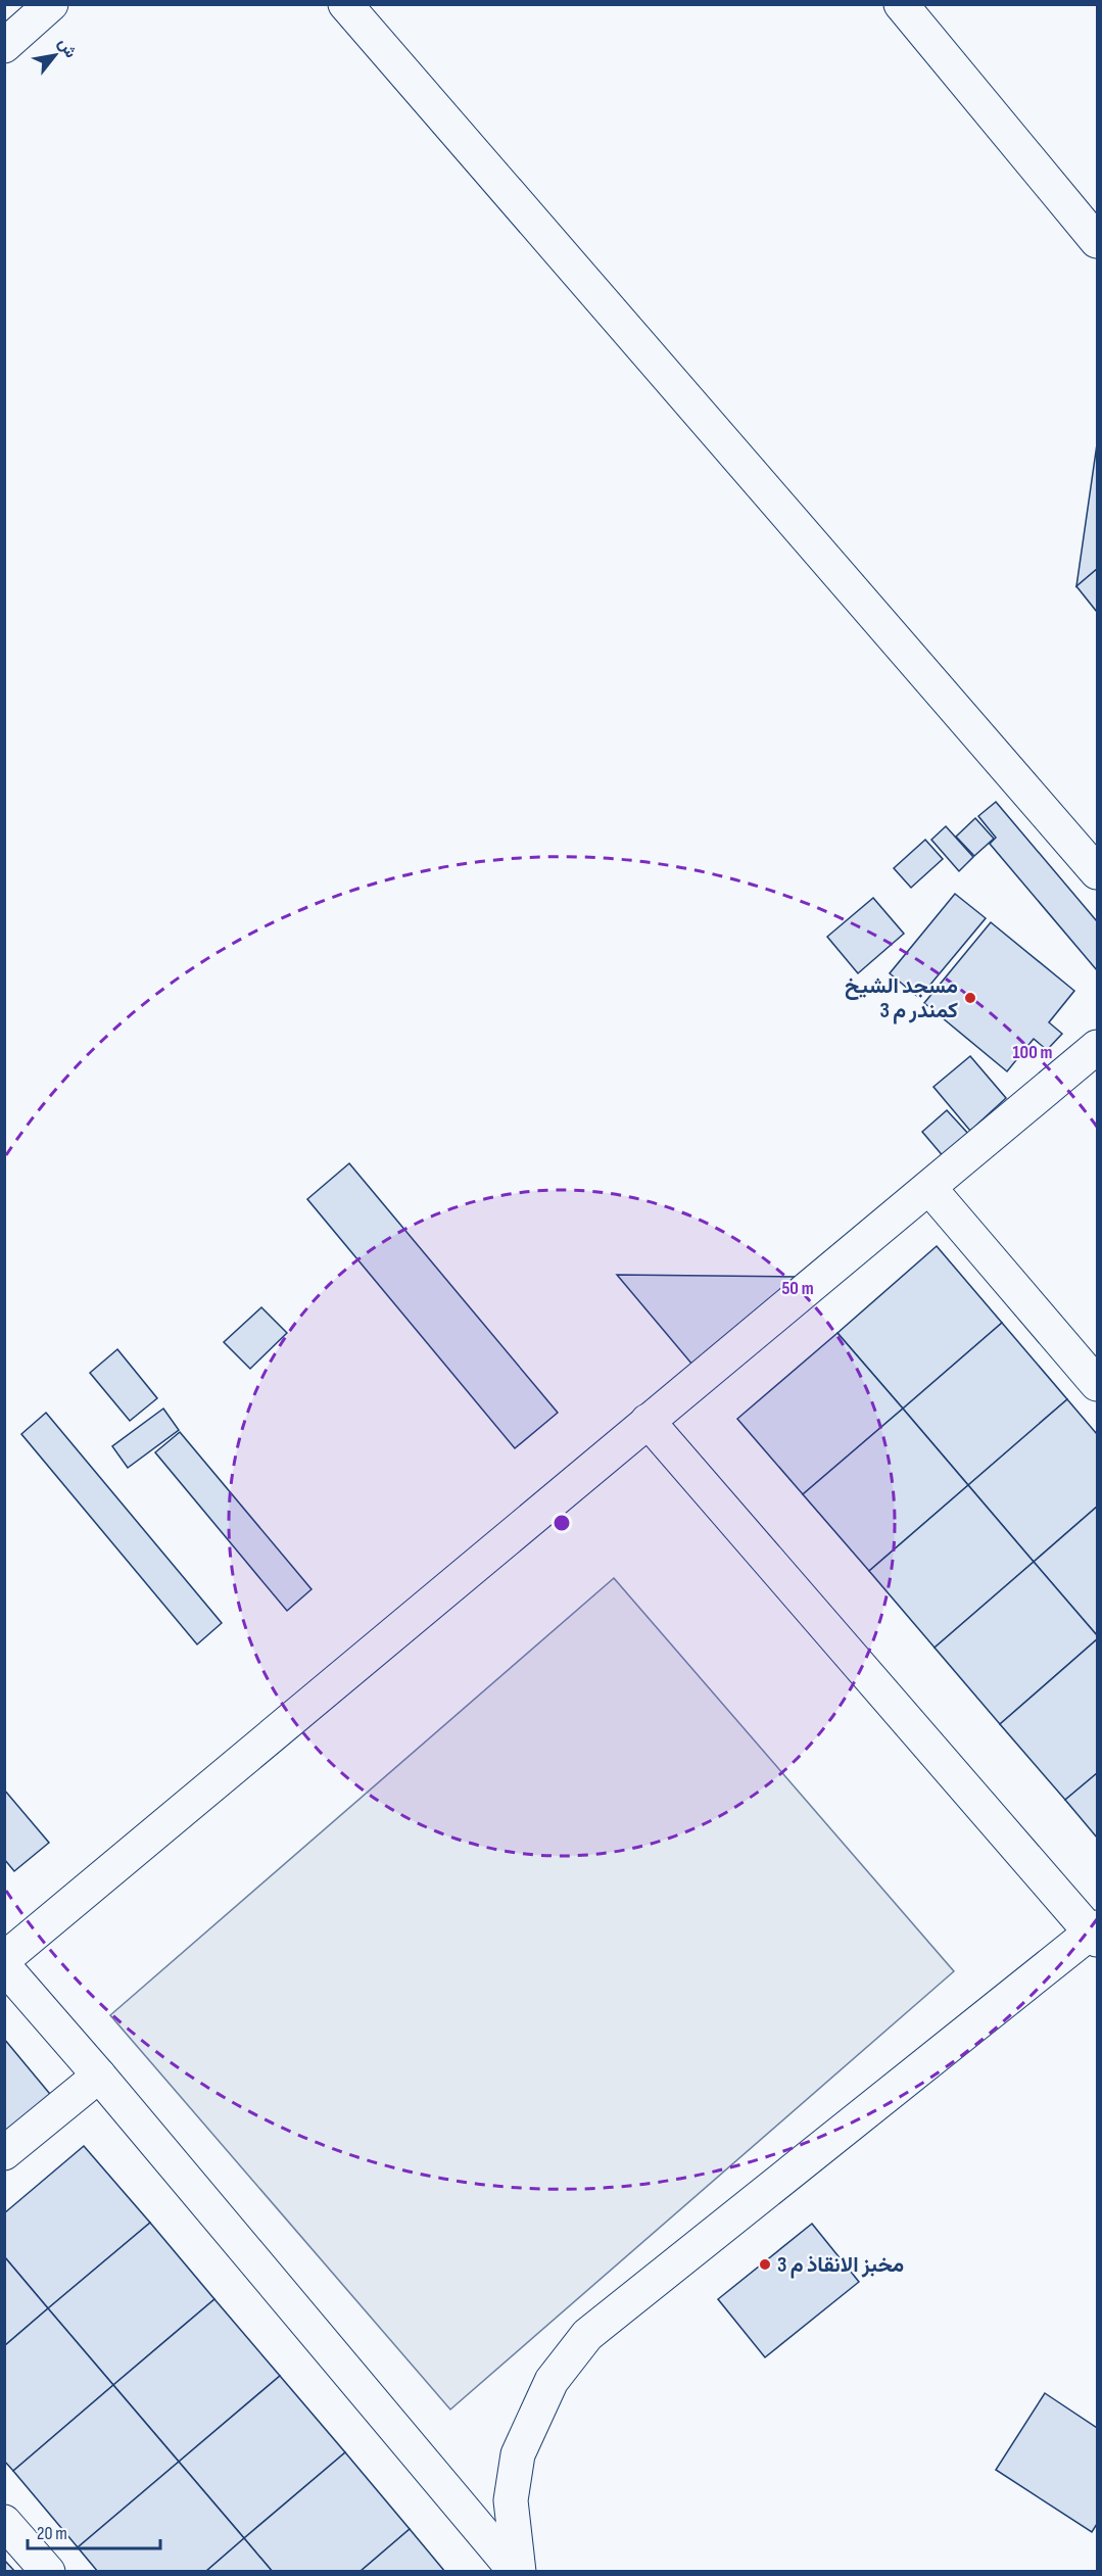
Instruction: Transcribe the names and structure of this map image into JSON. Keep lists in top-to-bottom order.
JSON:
{
  "places": ["مسجد الشيخ كمندر م 3", "مخبز الانقاذ م 3"],
  "scale_bar": "20 m",
  "north": "top right",
  "rings": ["100 m", "50 m"]
}
